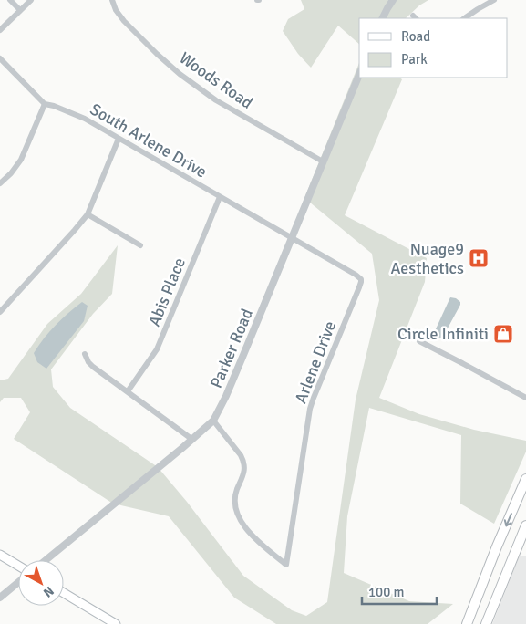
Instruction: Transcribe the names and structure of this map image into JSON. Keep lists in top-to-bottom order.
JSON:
{
  "streets": {
    "street": [
      "Woods Road",
      "South Arlene Drive",
      "Abis Place",
      "Parker Road",
      "Arlene Drive"
    ]
  },
  "crossings": [
    ["Woods Road", "Parker Road"],
    ["South Arlene Drive", "Abis Place"],
    ["South Arlene Drive", "Parker Road"],
    ["South Arlene Drive", "Arlene Drive"],
    ["Parker Road", "Arlene Drive"]
  ],
  "places": {
    "hospital": ["Nuage9 Aesthetics"],
    "shop": ["Circle Infiniti"]
  },
  "legend": ["Road", "Park"],
  "scale_bar": "100 m",
  "north": "bottom right"
}
